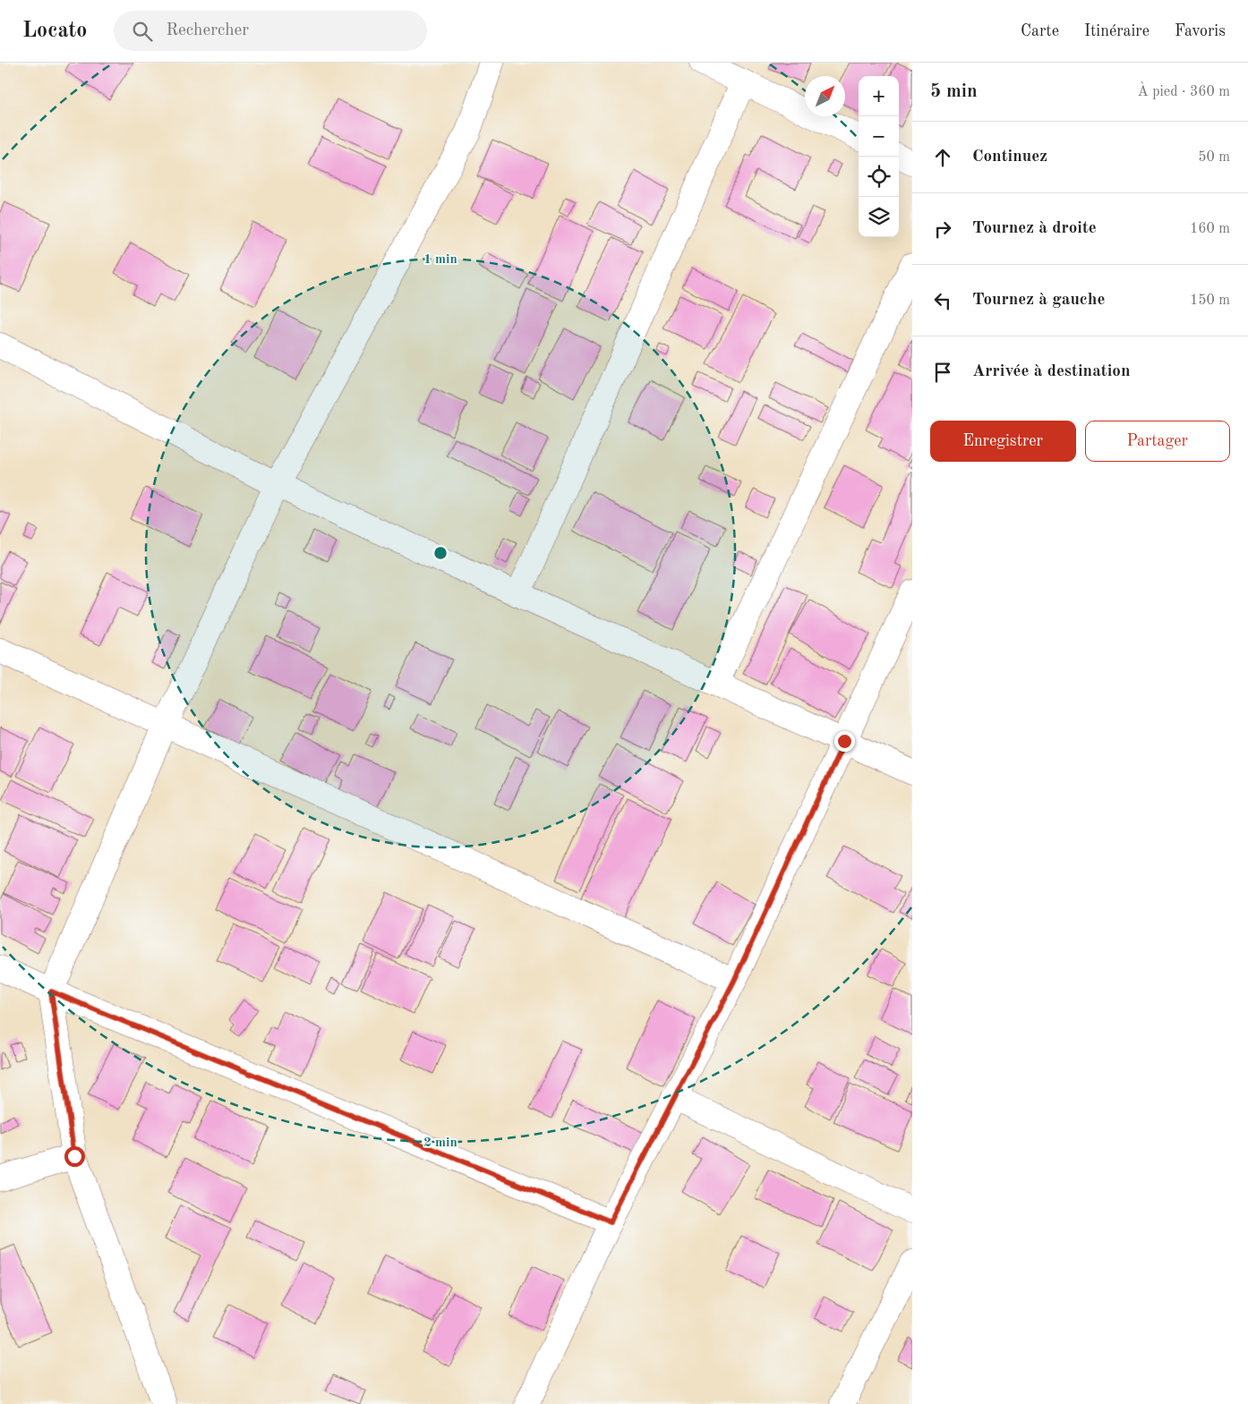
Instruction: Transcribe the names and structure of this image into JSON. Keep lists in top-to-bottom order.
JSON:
{
  "north": "top right",
  "page": {
    "header": "Locato",
    "search": "Rechercher",
    "nav": ["Carte", "Itinéraire", "Favoris"],
    "heading": ["5 min", "À pied · 360 m"],
    "map_buttons": ["+", "−"],
    "list": [
      ["Continuez", "50 m"],
      ["Tournez à droite", "160 m"],
      ["Tournez à gauche", "150 m"],
      "Arrivée à destination"
    ],
    "buttons": ["Enregistrer", "Partager"]
  },
  "rings": ["1 min", "2 min"]
}
